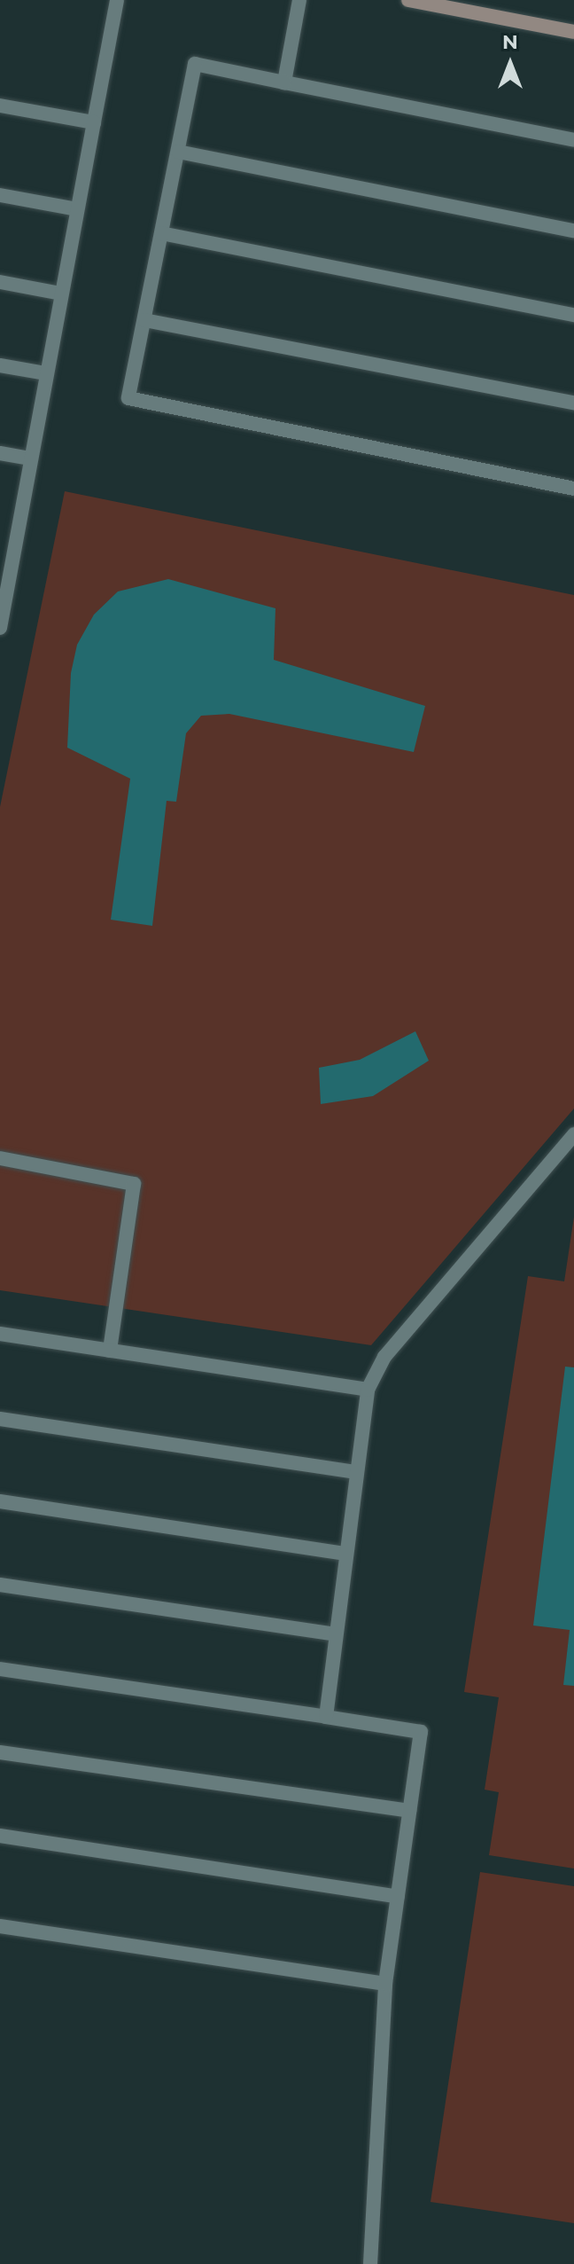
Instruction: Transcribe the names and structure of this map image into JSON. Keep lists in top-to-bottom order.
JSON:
{
  "north": "top"
}
